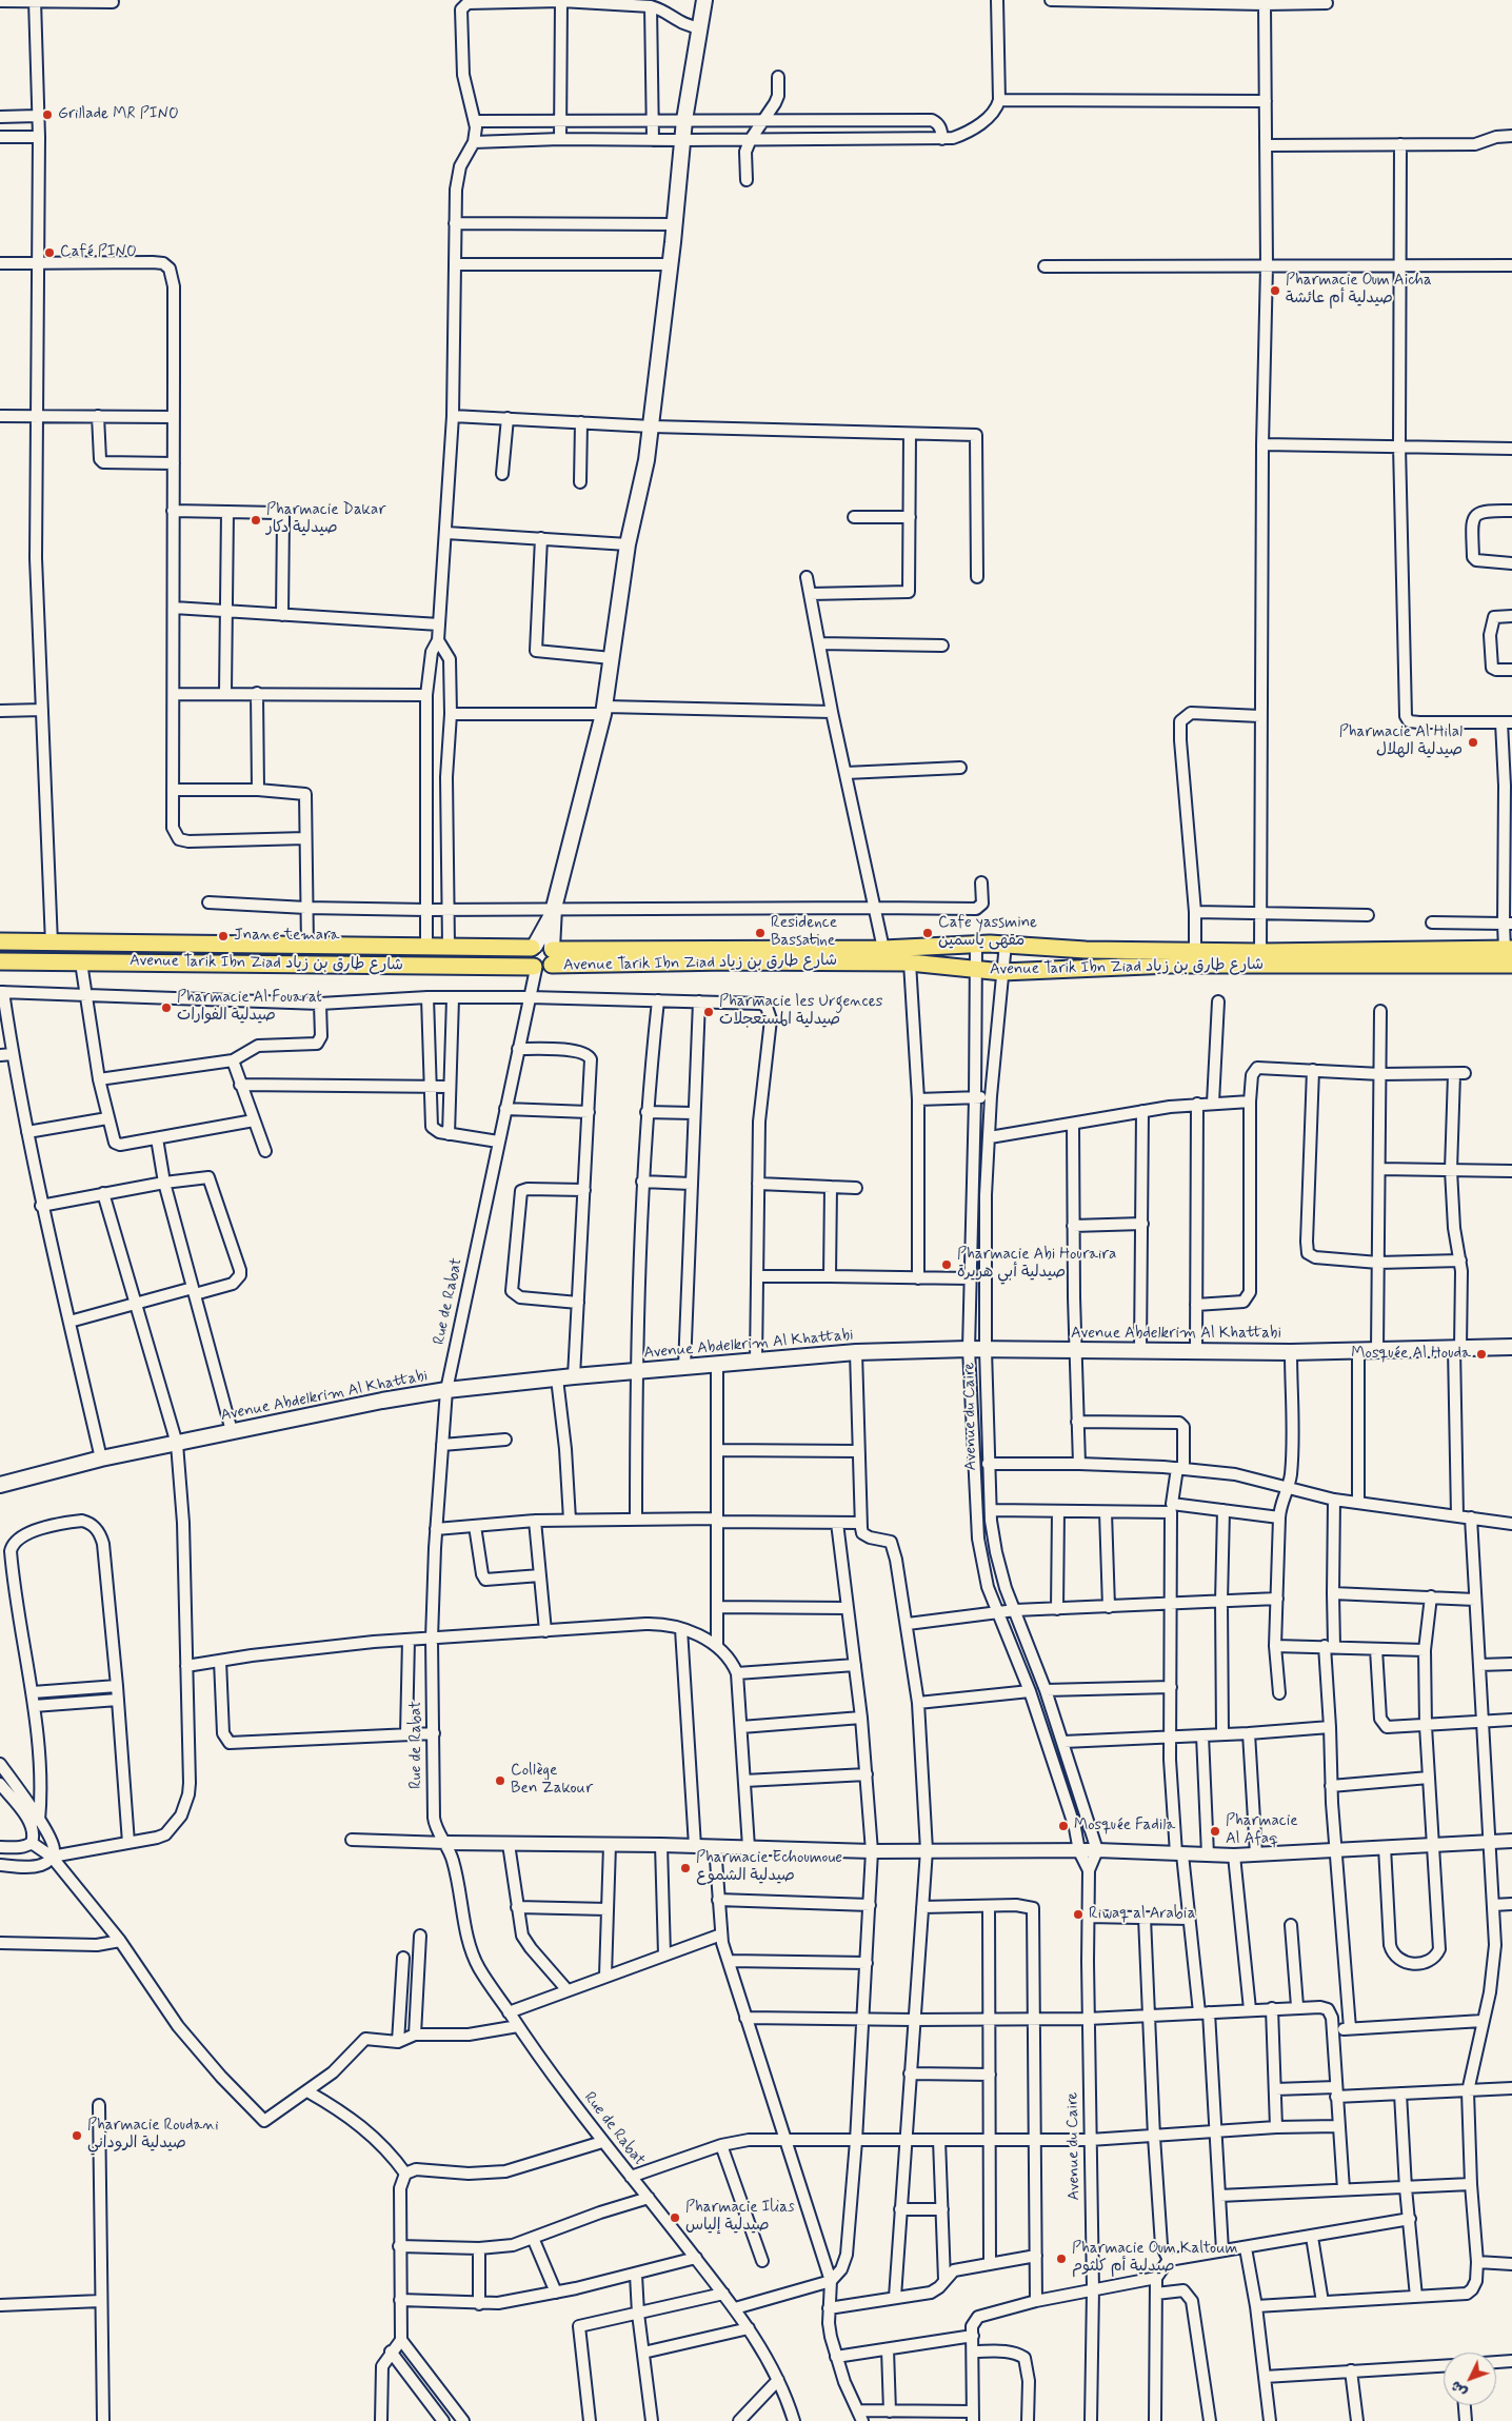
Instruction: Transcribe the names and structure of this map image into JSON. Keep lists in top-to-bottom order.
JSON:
{
  "streets": {
    "main road": ["Avenue Tarik Ibn Ziad شارع طارق بن زياد", "Avenue Abdelkrim Al Khattabi"],
    "street": ["Rue de Rabat", "Avenue du Caire"]
  },
  "crossings": [
    ["Avenue Tarik Ibn Ziad شارع طارق بن زياد", "Rue de Rabat"],
    ["Avenue Tarik Ibn Ziad شارع طارق بن زياد", "Avenue du Caire"],
    ["Rue de Rabat", "Avenue Abdelkrim Al Khattabi"],
    ["Avenue Abdelkrim Al Khattabi", "Avenue du Caire"]
  ],
  "places": [
    "Grillade MR PINO",
    "Café PINO",
    "Pharmacie Oum Aicha صيدلية أم عائشة",
    "Pharmacie Dakar صيدلية دكار",
    "Pharmacie Al Hilal صيدلية الهلال",
    "Residence Bassatine",
    "Cafe yassmine مقهى ياسمين",
    "Jnane temara",
    "Pharmacie Al Fouarat صيدلية الفوارات",
    "Pharmacie les Urgences صيدلية المستعجلات",
    "Pharmacie Abi Houraira صيدلية أبي هريرة",
    "Mosquée Al Houda",
    "Collège Ben Zakour",
    "Mosquée Fadila",
    "Pharmacie Al Afaq",
    "Pharmacie Echoumoue صيدلية الشموع",
    "Riwaq al Arabia",
    "Pharmacie Roudani صيدلية الروداني",
    "Pharmacie Ilias صيدلية إلياس",
    "Pharmacie Oum Kaltoum صيدلية أم كلثوم"
  ],
  "north": "bottom left"
}
